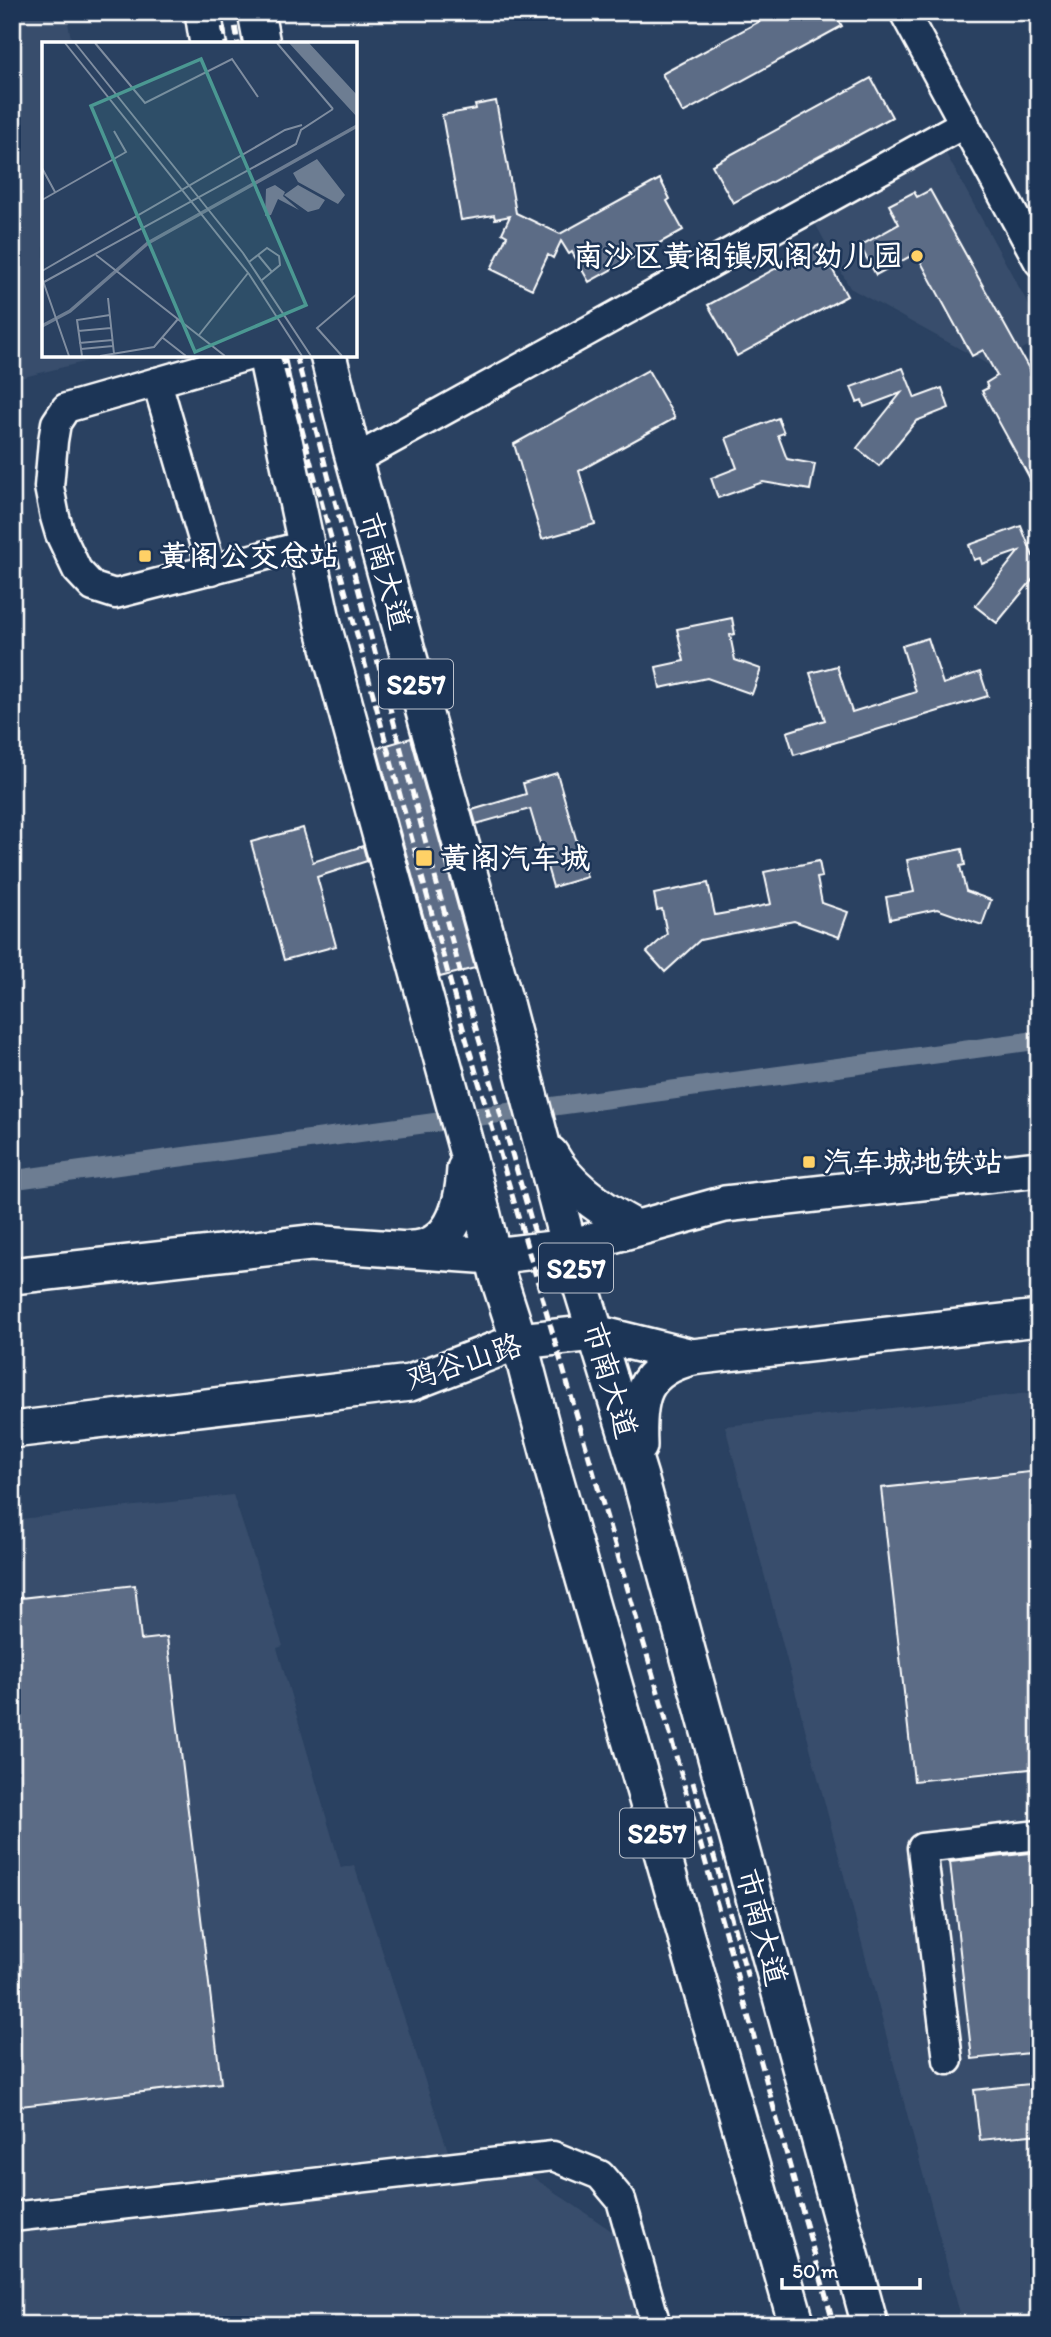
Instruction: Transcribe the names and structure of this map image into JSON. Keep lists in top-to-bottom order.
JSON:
{
  "streets": {
    "main road": ["市南大道", "S257", "鸡谷山路"]
  },
  "crossings": [
    ["市南大道", "鸡谷山路"],
    ["S257", "鸡谷山路"]
  ],
  "places": {
    "other": ["南沙区黄阁镇凤阁幼儿园"],
    "transit": ["黄阁公交总站", "黄阁汽车城", "汽车城地铁站"]
  },
  "scale_bar": "50 m"
}
